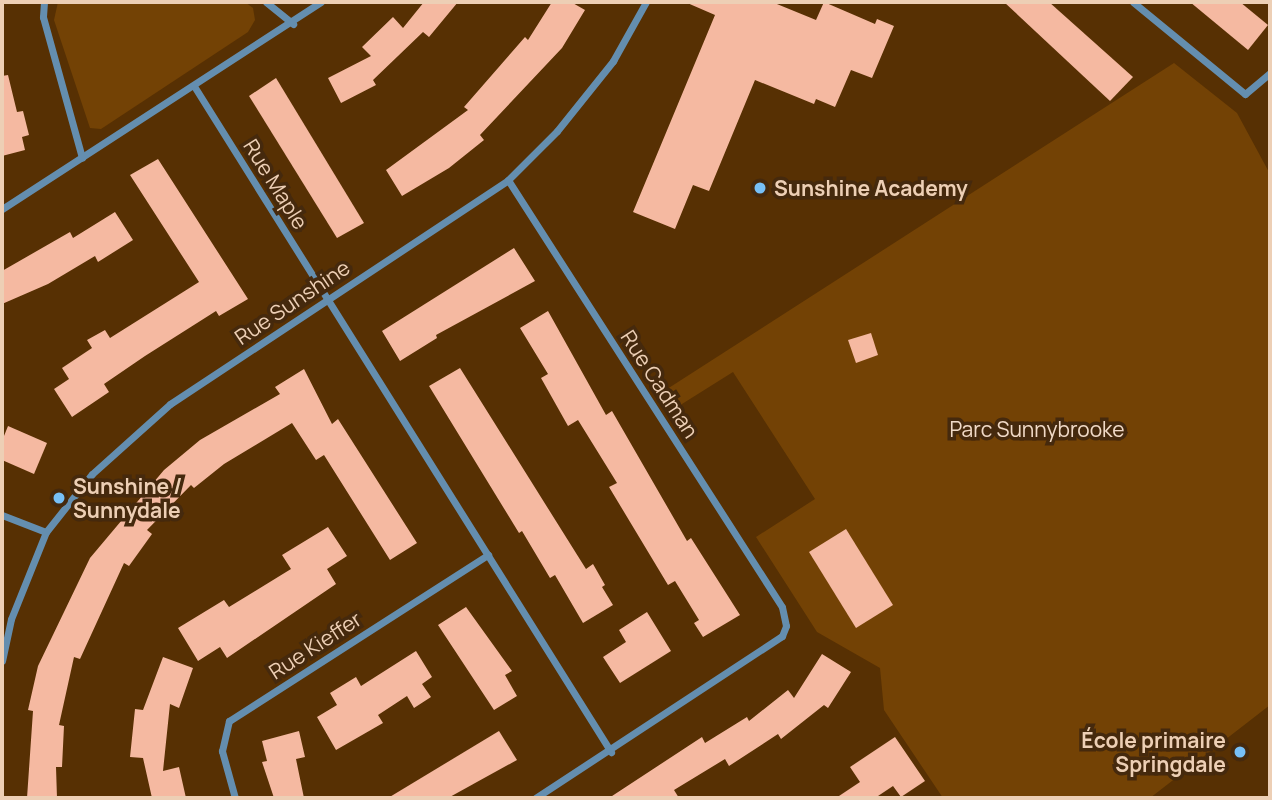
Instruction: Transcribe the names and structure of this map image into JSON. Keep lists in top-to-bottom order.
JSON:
{
  "streets": {
    "street": [
      "Rue Maple",
      "Rue Sunshine",
      "Rue Cadman",
      "Rue Kieffer"
    ]
  },
  "crossings": [
    ["Rue Maple", "Rue Sunshine"],
    ["Rue Sunshine", "Rue Cadman"]
  ],
  "parks": ["Parc Sunnybrooke"],
  "places": ["Sunshine Academy", "Sunshine / Sunnydale", "École primaire Springdale"]
}
